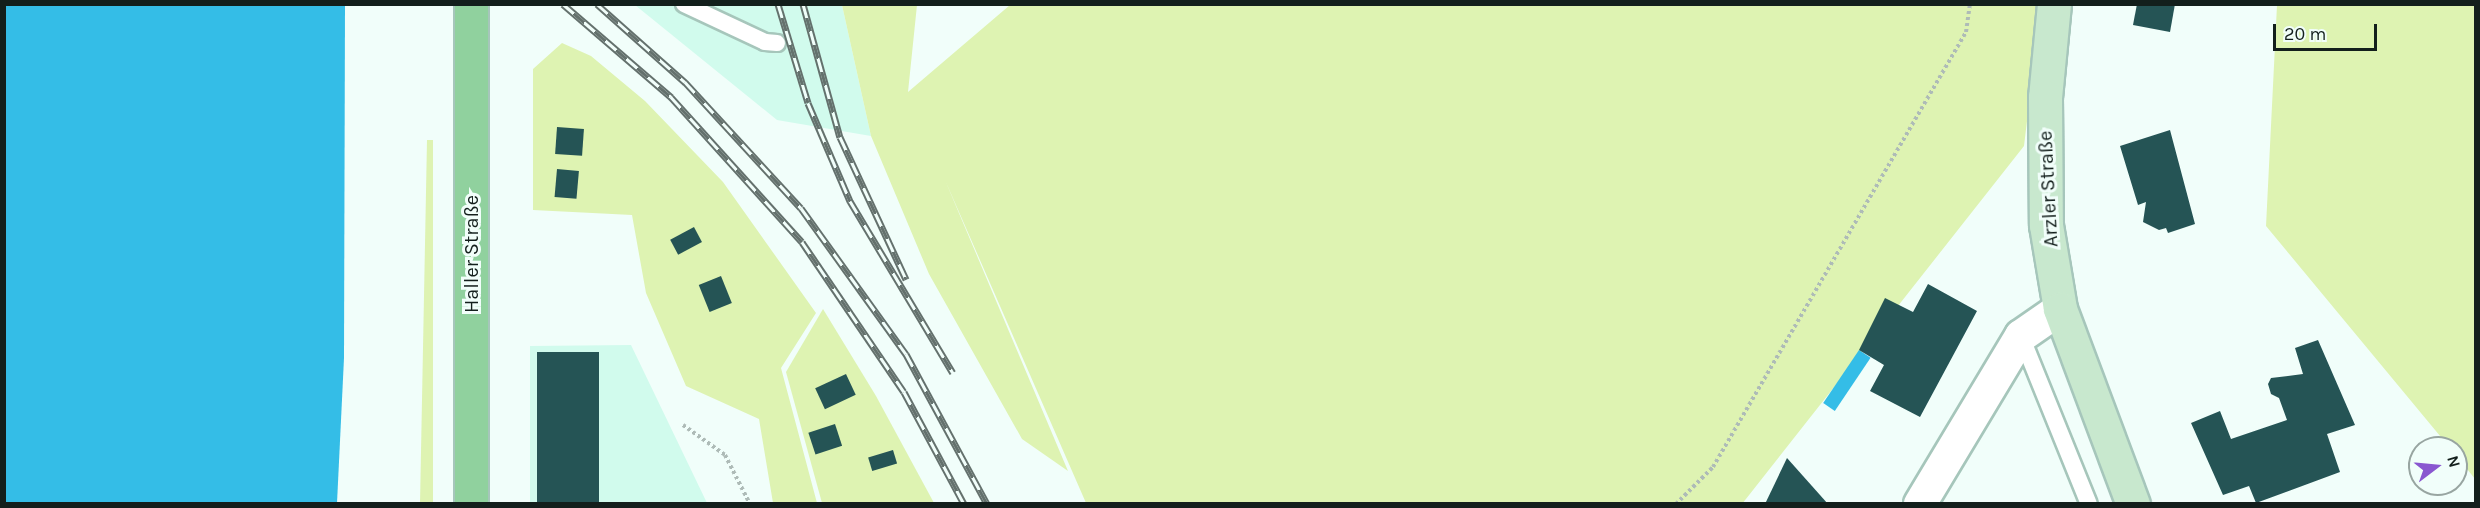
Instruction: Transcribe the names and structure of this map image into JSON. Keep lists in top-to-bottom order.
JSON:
{
  "streets": {
    "main road": ["Arzler Straße", "Haller Straße"]
  },
  "scale_bar": "20 m",
  "north": "right"
}
